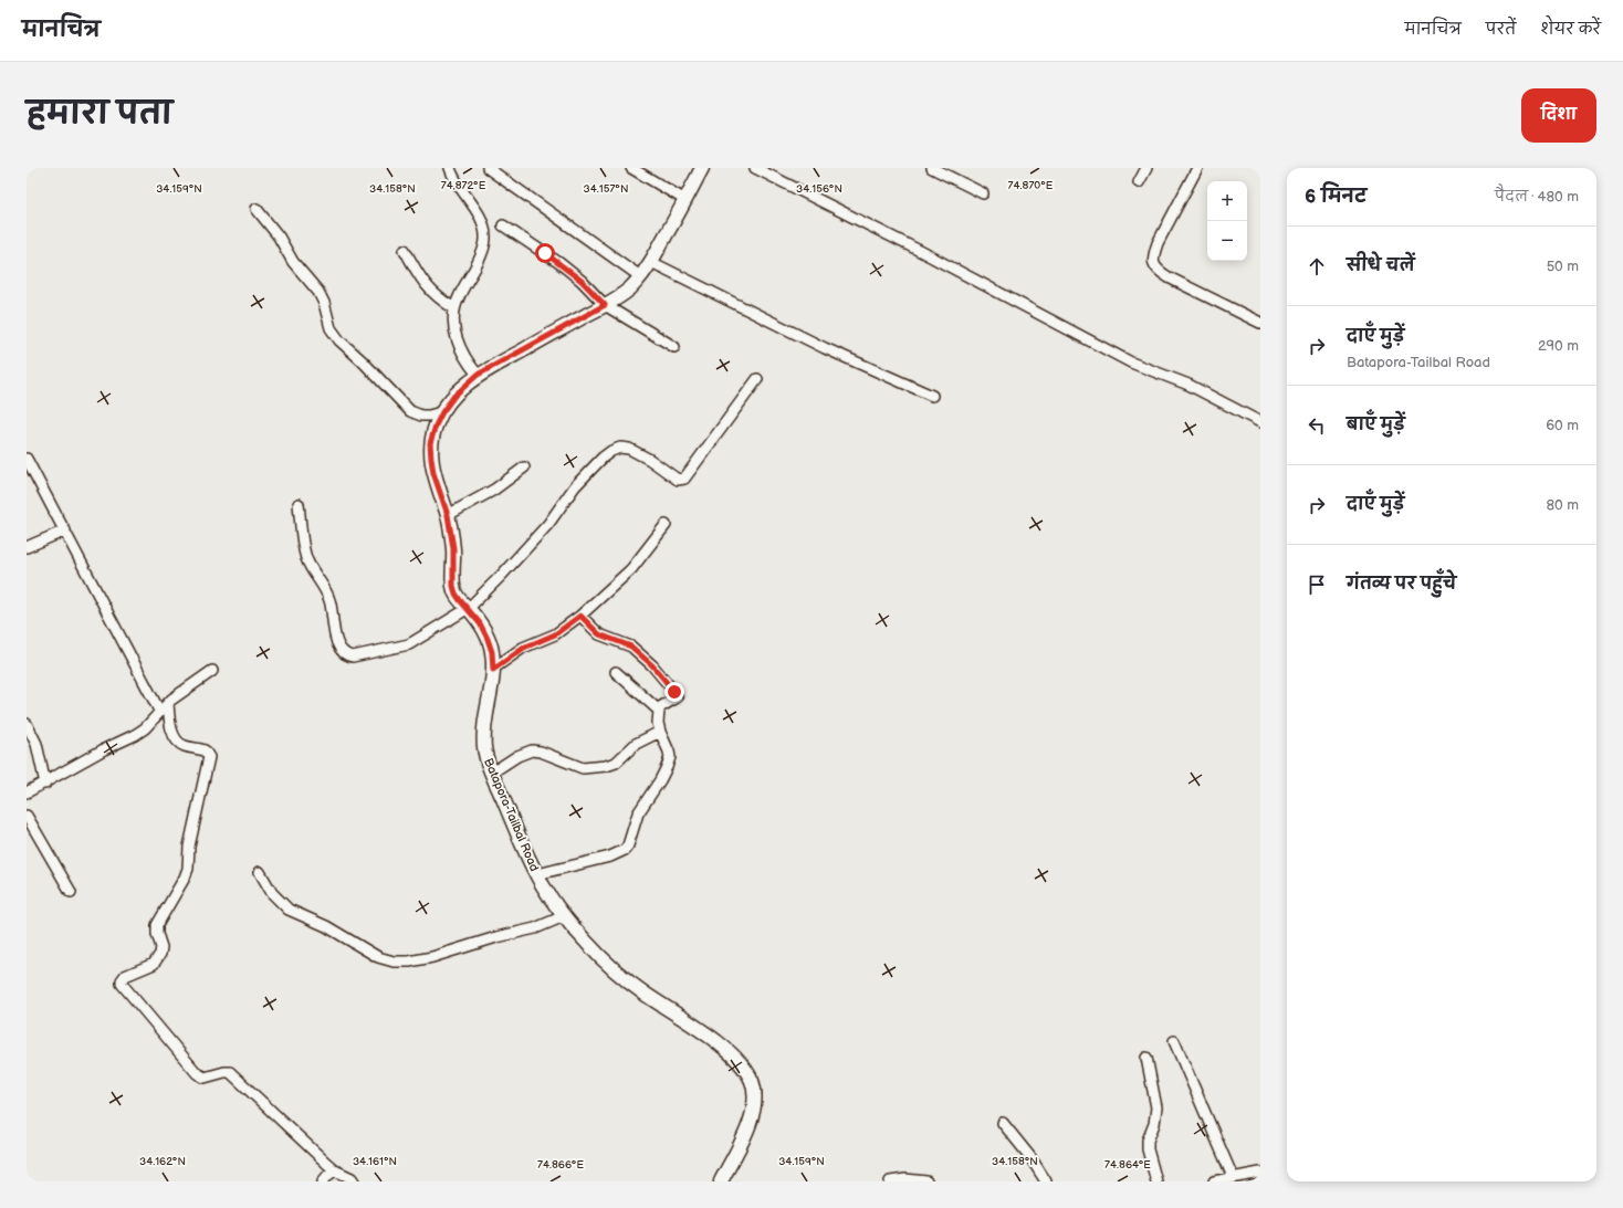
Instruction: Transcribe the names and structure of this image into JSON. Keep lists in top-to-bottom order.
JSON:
{
  "streets": {
    "main road": ["Batapora-Tailbal Road"]
  },
  "page": {
    "header": "मानचित्र",
    "nav": ["मानचित्र", "परतें", "शेयर करें"],
    "title": "हमारा पता",
    "buttons": "दिशा",
    "heading": ["6 मिनट", "पैदल · 480 m"],
    "map_buttons": ["+", "−"],
    "list": [
      ["सीधे चलें", "50 m"],
      ["दाएँ मुड़ें", "Batapora-Tailbal Road", "290 m"],
      ["बाएँ मुड़ें", "60 m"],
      ["दाएँ मुड़ें", "80 m"],
      "गंतव्य पर पहुँचे"
    ]
  },
  "coordinates": [
    "74.870°E",
    "74.872°E",
    "34.159°N",
    "34.158°N",
    "34.157°N",
    "34.156°N",
    "34.162°N",
    "34.161°N",
    "74.866°E",
    "74.864°E"
  ]
}
